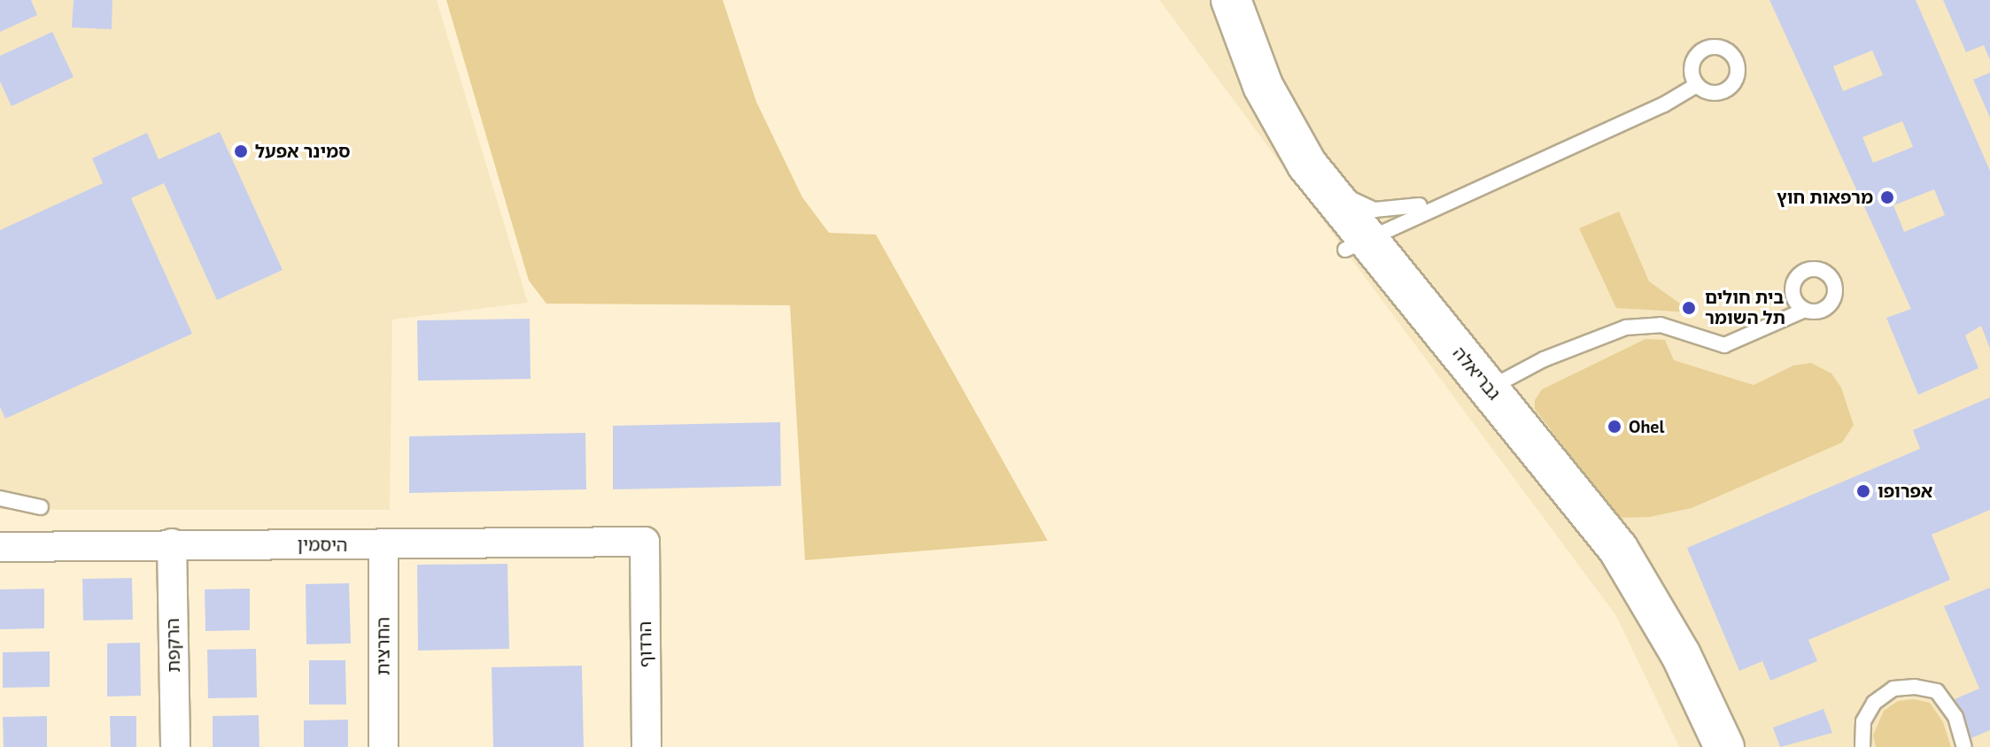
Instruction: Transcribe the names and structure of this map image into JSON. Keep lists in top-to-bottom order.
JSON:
{
  "streets": {
    "street": [
      "גבריאלה",
      "היסמין",
      "הרדוף",
      "הרקפת",
      "החרצית"
    ]
  },
  "crossings": [
    ["היסמין", "הרדוף"],
    ["היסמין", "הרקפת"],
    ["היסמין", "החרצית"]
  ],
  "places": [
    "סמינר אפעל",
    "מרפאות חוץ",
    "בית חולים תל השומר",
    "Ohel",
    "אפרופו"
  ]
}
